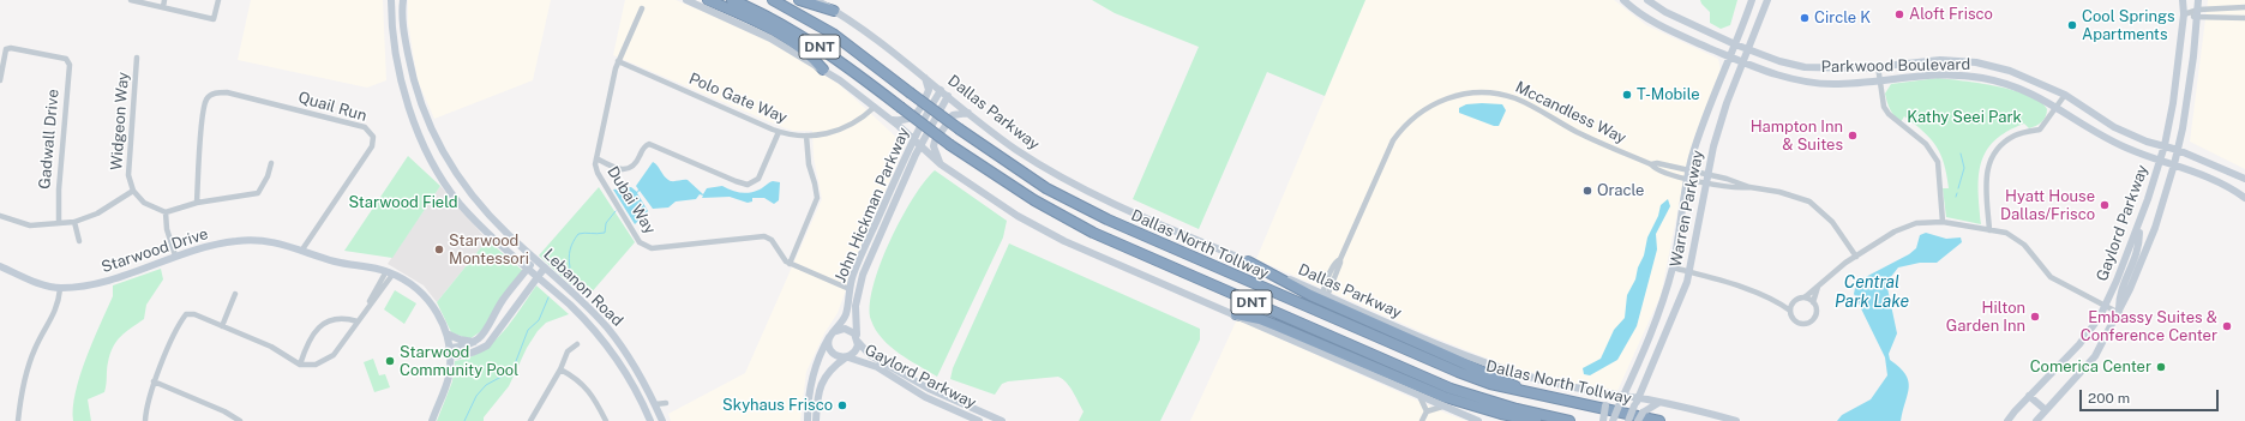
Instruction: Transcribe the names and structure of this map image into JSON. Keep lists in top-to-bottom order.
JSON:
{
  "streets": {
    "highway": ["DNT", "Dallas North Tollway"],
    "main road": [
      "Parkwood Boulevard",
      "Dallas Parkway",
      "John Hickman Parkway",
      "Warren Parkway",
      "Gaylord Parkway",
      "Starwood Drive",
      "Lebanon Road"
    ],
    "street": [
      "Polo Gate Way",
      "Quail Run",
      "Mccandless Way",
      "Widgeon Way",
      "Gadwall Drive",
      "Dubai Way"
    ]
  },
  "crossings": [
    ["Parkwood Boulevard", "Warren Parkway"],
    ["Parkwood Boulevard", "Gaylord Parkway"],
    ["Polo Gate Way", "Dubai Way"],
    ["Quail Run", "Starwood Drive"],
    ["Dallas Parkway", "Mccandless Way"],
    ["Dallas Parkway", "John Hickman Parkway"],
    ["Dallas Parkway", "Warren Parkway"],
    ["Mccandless Way", "Warren Parkway"],
    ["Dubai Way", "John Hickman Parkway"],
    ["John Hickman Parkway", "Gaylord Parkway"]
  ],
  "water": ["Central Park Lake"],
  "parks": ["Kathy Seei Park", "Starwood Field"],
  "places": [
    "Aloft Frisco",
    "Circle K",
    "Cool Springs Apartments",
    "T-Mobile",
    "Hampton Inn & Suites",
    "Oracle",
    "Hyatt House Dallas/Frisco",
    "Starwood Montessori",
    "Hilton Garden Inn",
    "Embassy Suites & Conference Center",
    "Starwood Community Pool",
    "Comerica Center",
    "Skyhaus Frisco"
  ],
  "scale_bar": "200 m"
}
